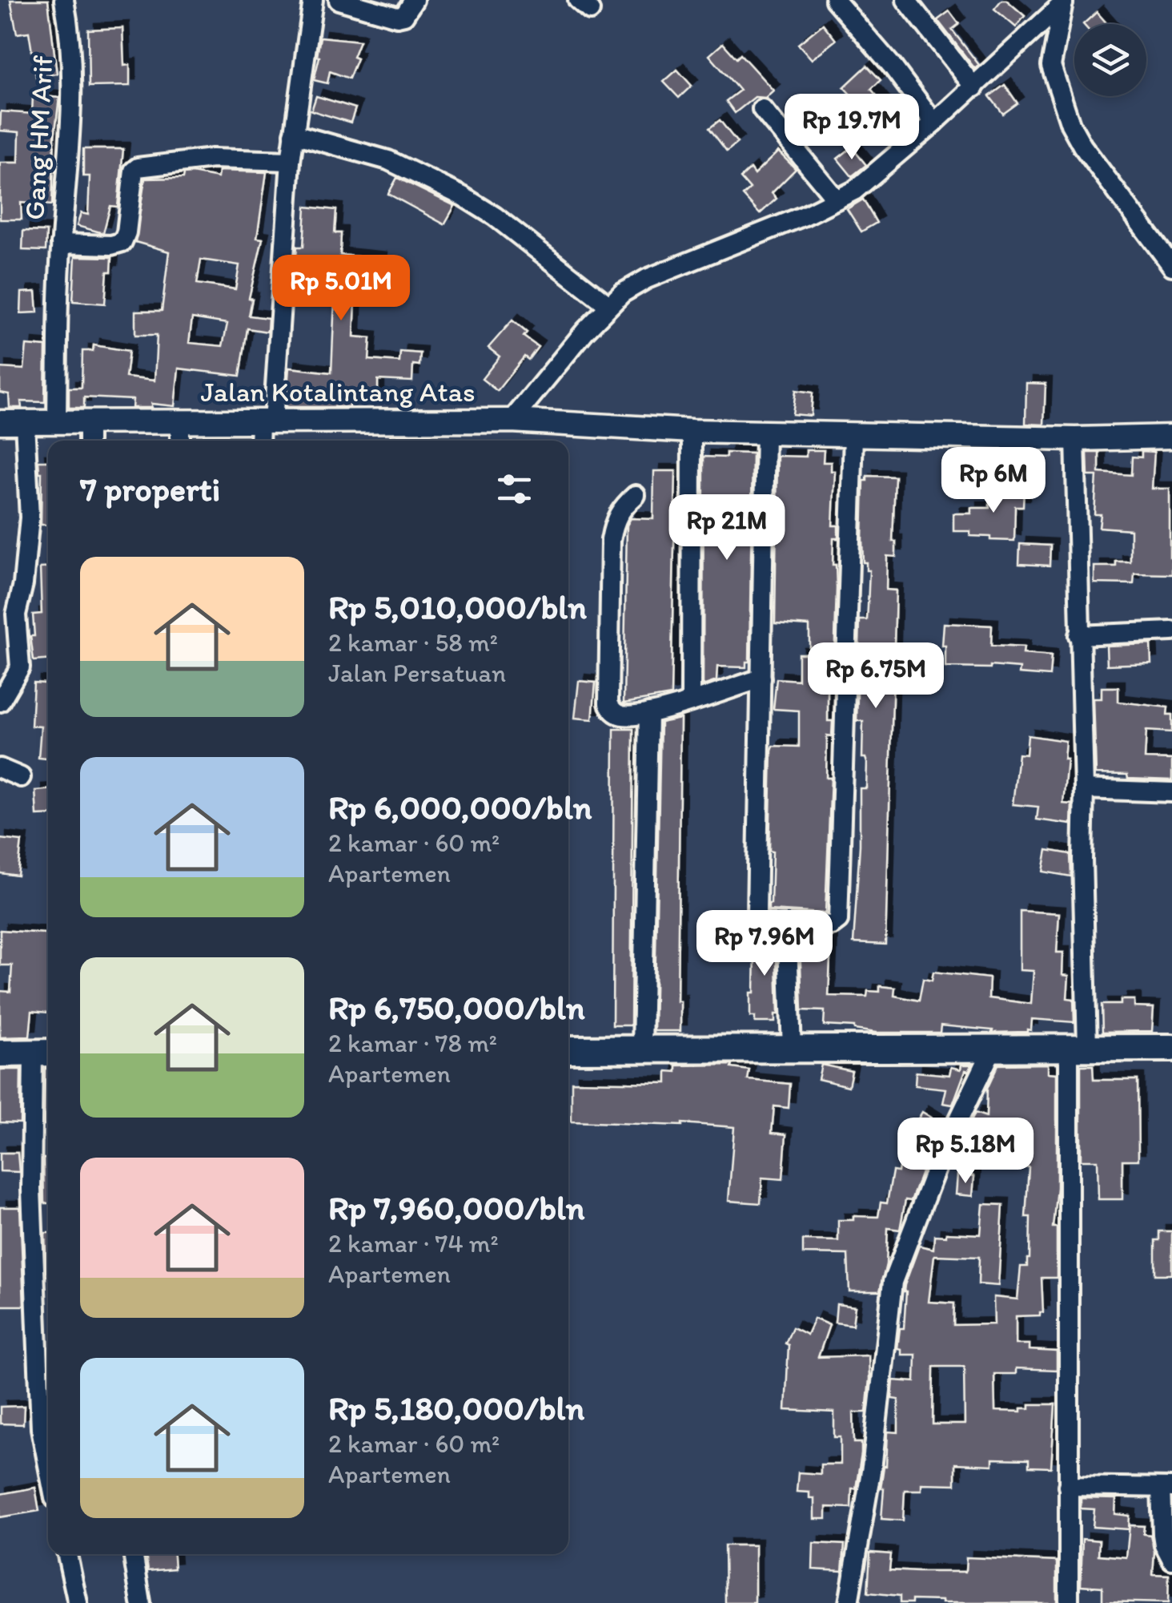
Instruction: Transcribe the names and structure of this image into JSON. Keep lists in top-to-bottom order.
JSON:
{
  "streets": {
    "street": ["Gang HM Arif", "Jalan Kotalintang Atas"]
  },
  "crossings": [
    ["Gang HM Arif", "Jalan Kotalintang Atas"]
  ],
  "page": {
    "price": [
      "Rp 19.7M",
      "Rp 5.01M",
      "Rp 6M",
      "Rp 21M",
      "Rp 6.75M",
      "Rp 7.96M",
      "Rp 5.18M"
    ],
    "heading": "7 properti",
    "list": [
      {
        "name": "Rp 5,010,000/bln",
        "note": "2 kamar · 58 m² · Jalan Persatuan"
      },
      {
        "name": "Rp 6,000,000/bln",
        "note": "2 kamar · 60 m² · Apartemen"
      },
      {
        "name": "Rp 6,750,000/bln",
        "note": "2 kamar · 78 m² · Apartemen"
      },
      {
        "name": "Rp 7,960,000/bln",
        "note": "2 kamar · 74 m² · Apartemen"
      },
      {
        "name": "Rp 5,180,000/bln",
        "note": "2 kamar · 60 m² · Apartemen"
      }
    ]
  }
}
